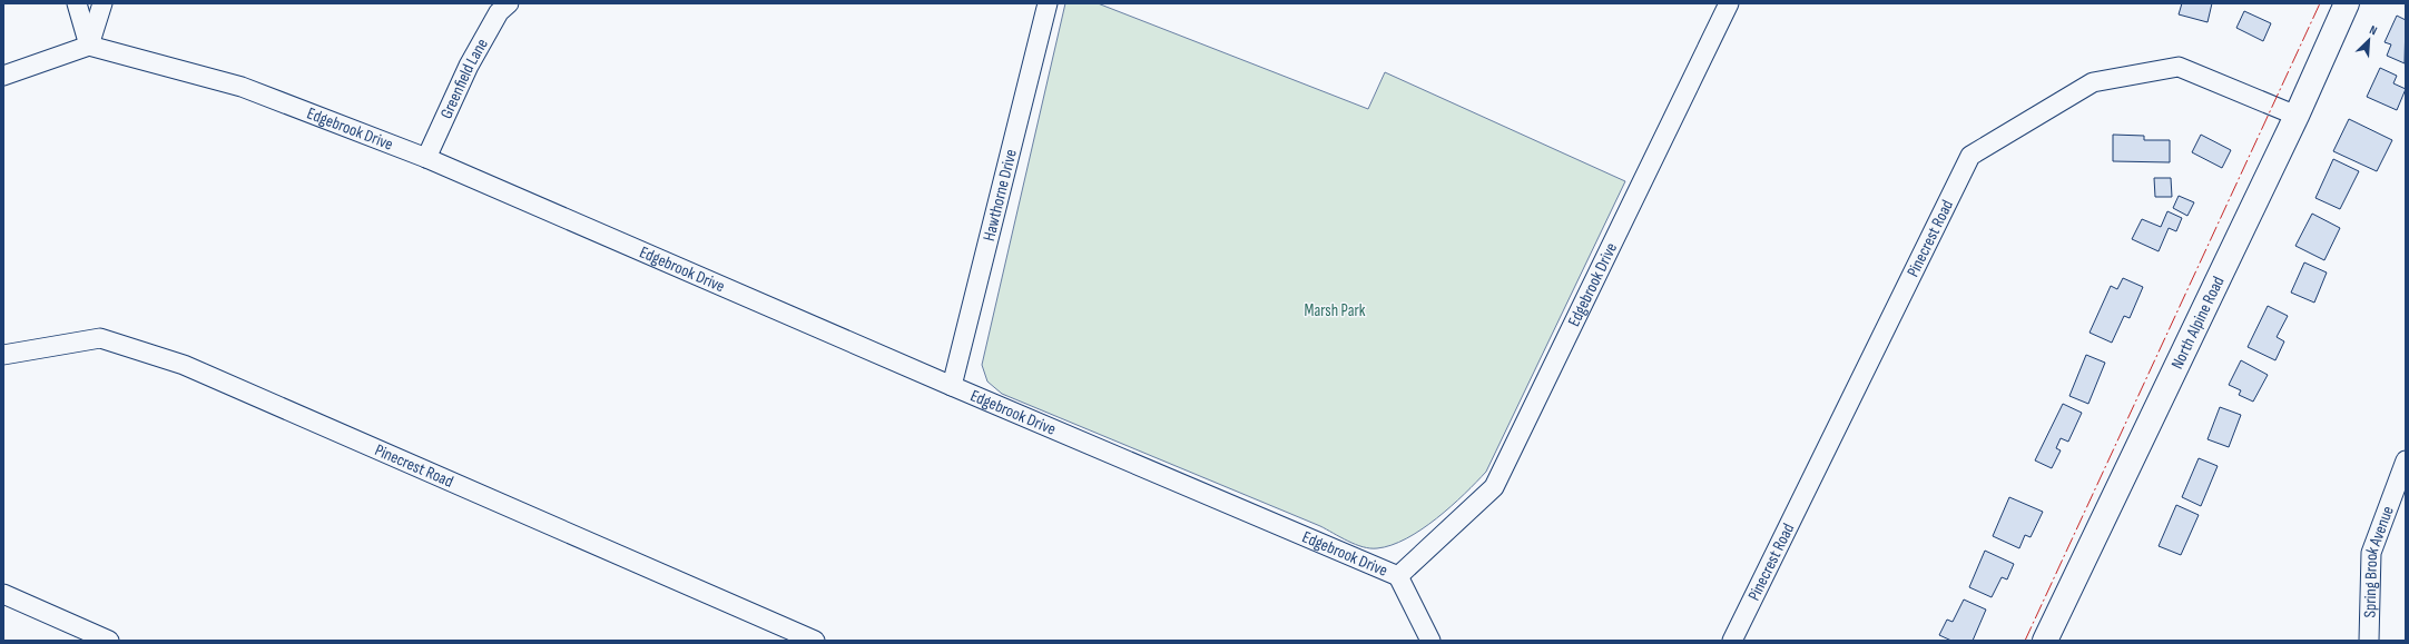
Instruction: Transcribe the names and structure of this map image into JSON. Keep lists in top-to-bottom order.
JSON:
{
  "streets": {
    "main road": ["North Alpine Road"],
    "street": [
      "Greenfield Lane",
      "Edgebrook Drive",
      "Hawthorne Drive",
      "Pinecrest Road",
      "Spring Brook Avenue"
    ]
  },
  "crossings": [
    ["Greenfield Lane", "Edgebrook Drive"],
    ["Edgebrook Drive", "Hawthorne Drive"],
    ["Pinecrest Road", "North Alpine Road"]
  ],
  "parks": ["Marsh Park"],
  "north": "top right"
}
